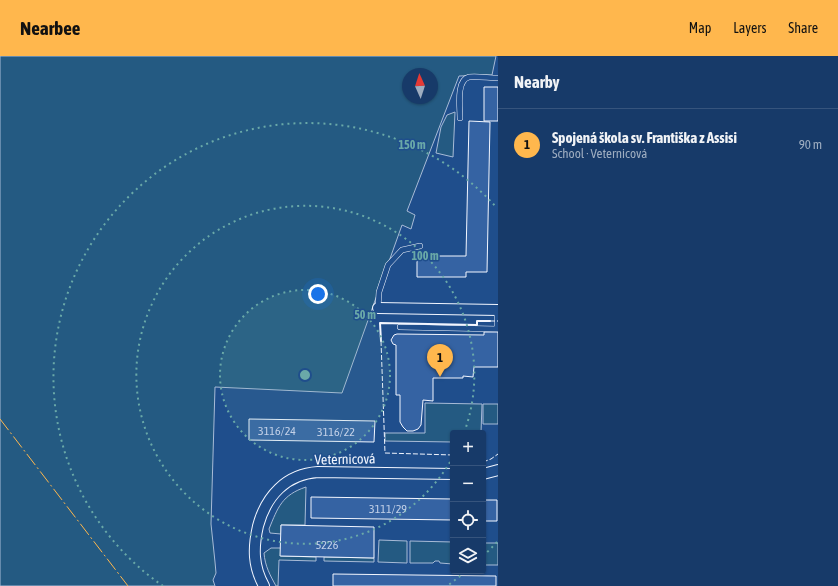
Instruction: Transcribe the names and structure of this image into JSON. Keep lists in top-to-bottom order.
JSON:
{
  "streets": {
    "street": ["Veternicová"]
  },
  "house_numbers": [
    "3116/24",
    "3116/22",
    "3111/29",
    "5226"
  ],
  "north": "top",
  "page": {
    "header": "Nearbee",
    "nav": ["Map", "Layers", "Share"],
    "heading": "Nearby",
    "list": [
      {
        "mark": "1",
        "name": "Spojená škola sv. Františka z Assisi",
        "note": "School · Veternicová",
        "value": "90 m"
      }
    ],
    "pins": "1",
    "map_buttons": ["+", "−"]
  },
  "rings": ["150 m", "100 m", "50 m"]
}
